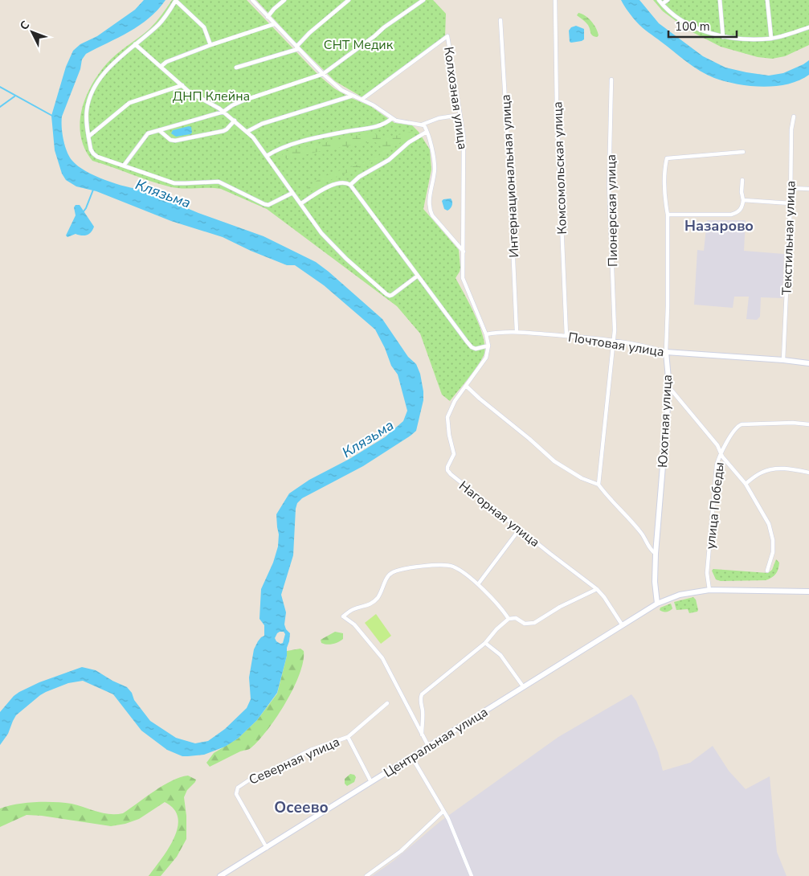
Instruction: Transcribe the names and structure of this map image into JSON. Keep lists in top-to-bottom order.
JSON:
{
  "streets": {
    "main road": ["Почтовая улица", "Юхотная улица", "Центральная улица"],
    "street": [
      "Колхозная улица",
      "Комсомольская улица",
      "Интернациональная улица",
      "Пионерская улица",
      "Текстильная улица",
      "улица Победы",
      "Нагорная улица",
      "Северная улица"
    ]
  },
  "crossings": [
    ["Колхозная улица", "Почтовая улица"],
    ["Комсомольская улица", "Почтовая улица"],
    ["Интернациональная улица", "Почтовая улица"],
    ["Пионерская улица", "Почтовая улица"],
    ["Текстильная улица", "Почтовая улица"],
    ["Почтовая улица", "Юхотная улица"],
    ["Юхотная улица", "Центральная улица"],
    ["улица Победы", "Центральная улица"],
    ["Нагорная улица", "Центральная улица"],
    ["Центральная улица", "Северная улица"]
  ],
  "districts": ["Назарово", "Осеево"],
  "water": ["Клязьма"],
  "parks": ["СНТ Медик", "ДНП Клейна"],
  "scale_bar": "100 m",
  "north": "top left"
}
